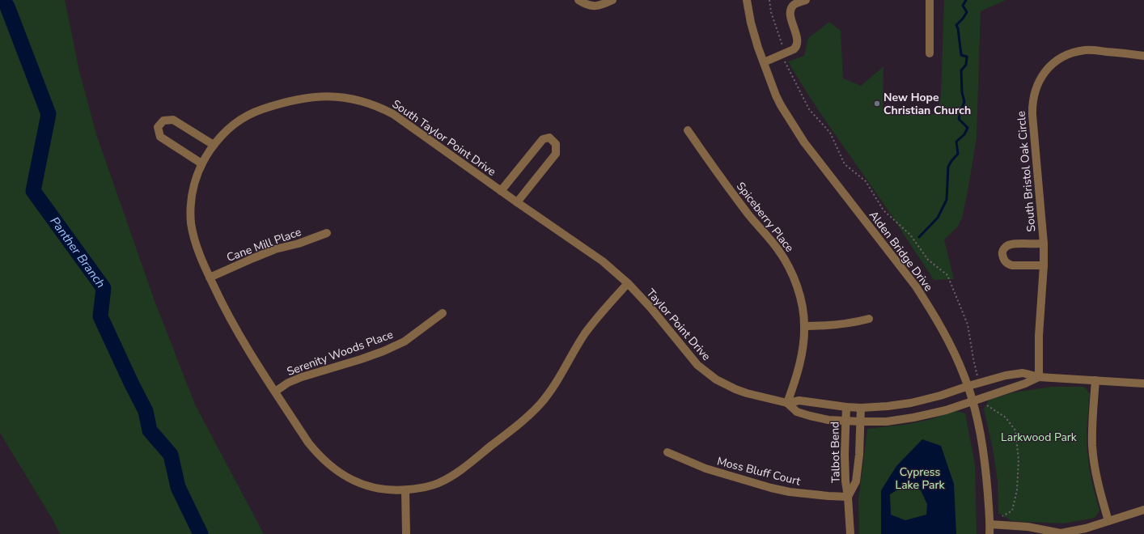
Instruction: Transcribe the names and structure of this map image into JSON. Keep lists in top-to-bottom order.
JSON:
{
  "streets": {
    "street": [
      "South Taylor Point Drive",
      "South Bristol Oak Circle",
      "Spiceberry Place",
      "Cane Mill Place",
      "Alden Bridge Drive",
      "Taylor Point Drive",
      "Serenity Woods Place",
      "Talbot Bend",
      "Moss Bluff Court"
    ]
  },
  "crossings": [
    ["South Taylor Point Drive", "Cane Mill Place"],
    ["South Taylor Point Drive", "Taylor Point Drive"],
    ["South Taylor Point Drive", "Serenity Woods Place"],
    ["South Bristol Oak Circle", "Taylor Point Drive"],
    ["Spiceberry Place", "Taylor Point Drive"],
    ["Alden Bridge Drive", "Taylor Point Drive"],
    ["Taylor Point Drive", "Talbot Bend"],
    ["Talbot Bend", "Moss Bluff Court"]
  ],
  "water": ["Panther Branch"],
  "parks": ["Larkwood Park", "Cypress Lake Park"],
  "places": ["New Hope Christian Church"]
}
